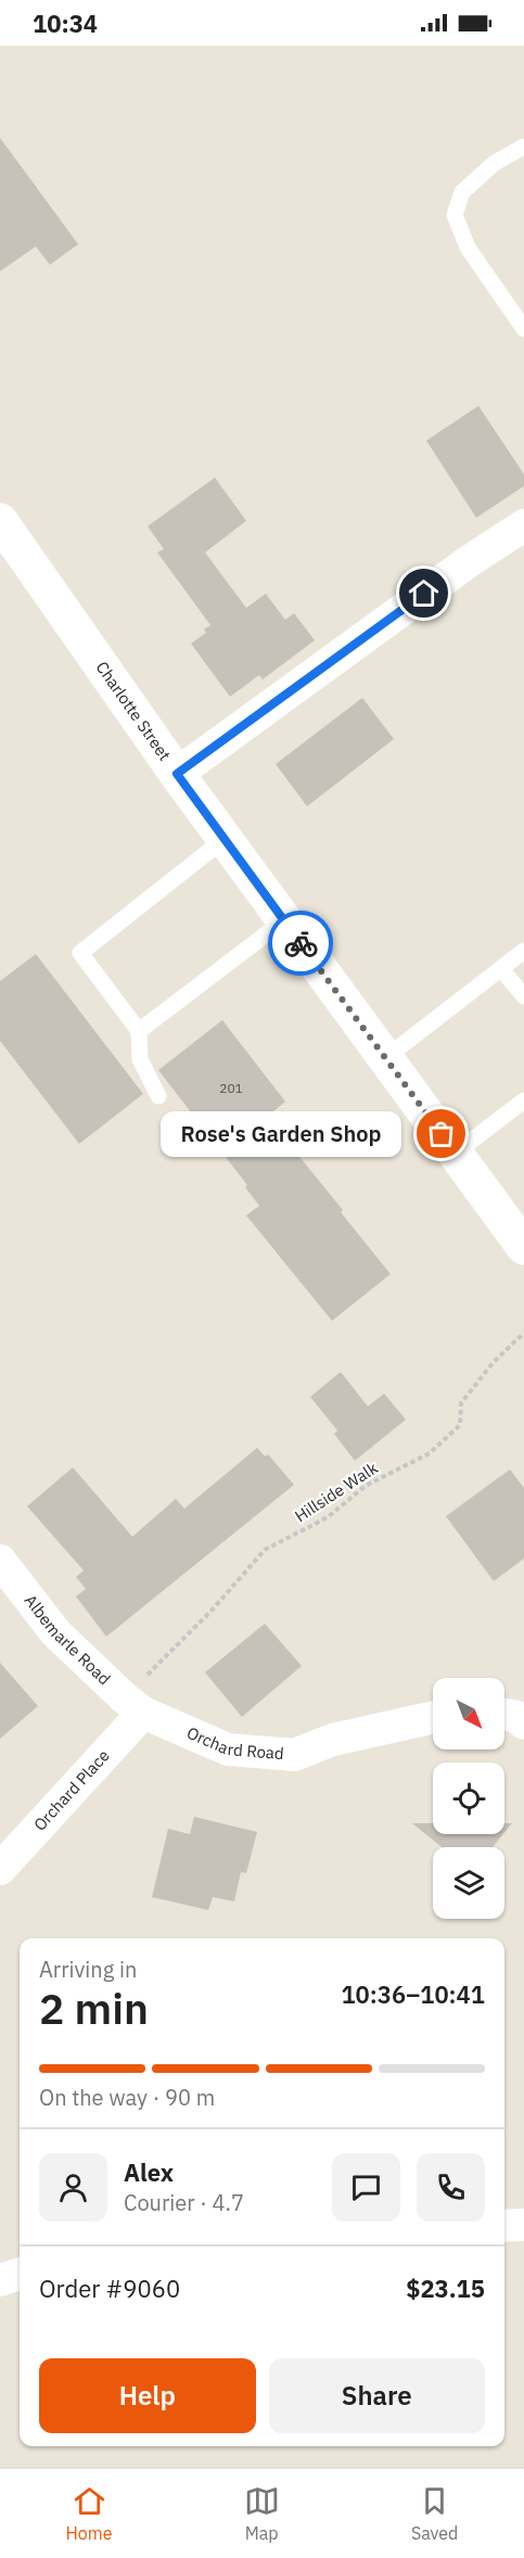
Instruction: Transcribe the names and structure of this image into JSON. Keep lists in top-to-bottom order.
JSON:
{
  "streets": {
    "street": [
      "Charlotte Street",
      "Albemarle Road",
      "Orchard Road",
      "Orchard Place"
    ],
    "path": ["Hillside Walk"]
  },
  "crossings": [
    ["Hillside Walk", "Albemarle Road"],
    ["Hillside Walk", "Orchard Road"],
    ["Hillside Walk", "Orchard Place"],
    ["Albemarle Road", "Orchard Road"],
    ["Albemarle Road", "Orchard Place"],
    ["Orchard Road", "Orchard Place"]
  ],
  "places": ["Rose's Garden Shop"],
  "house_numbers": ["201"],
  "north": "bottom right",
  "page": {
    "status": "10:34",
    "bubble": "Rose's Garden Shop",
    "heading": ["2 min", "Arriving in", "10:36–10:41"],
    "panel": [
      "Alex",
      "Courier · 4.7",
      "Order #9060",
      "$23.15"
    ],
    "bar": "On the way · 90 m",
    "buttons": ["Help", "Share"],
    "tabs": ["Home", "Map", "Saved"]
  }
}
